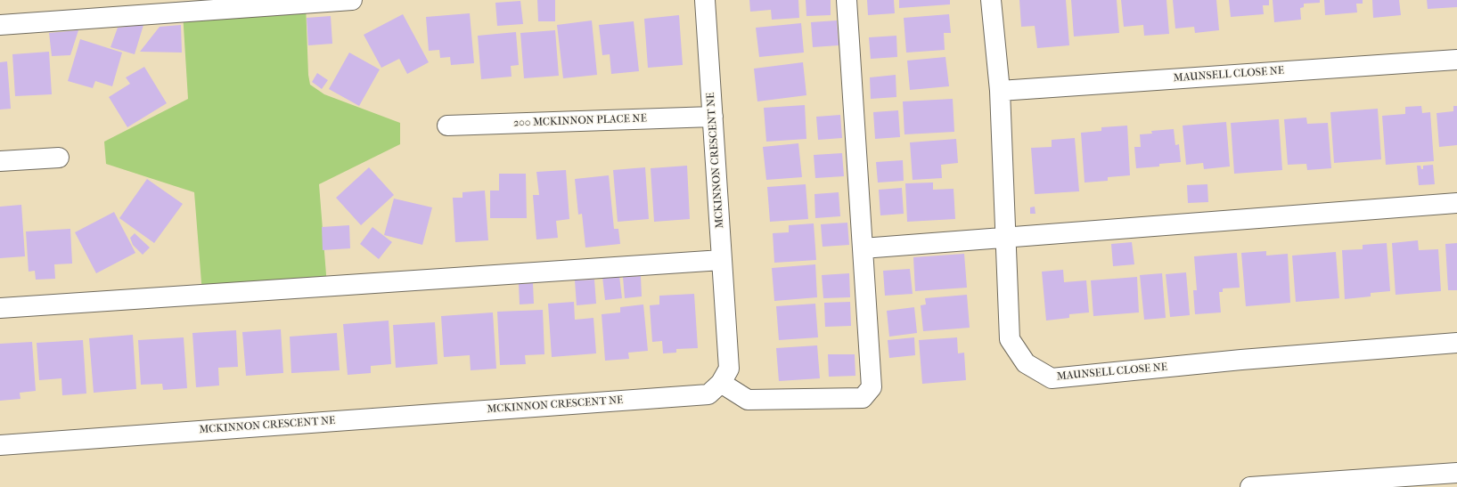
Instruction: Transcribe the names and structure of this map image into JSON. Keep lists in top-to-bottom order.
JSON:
{
  "streets": {
    "street": ["MAUNSELL CLOSE NE", "200 MCKINNON PLACE NE", "MCKINNON CRESCENT NE"]
  },
  "crossings": [
    ["200 MCKINNON PLACE NE", "MCKINNON CRESCENT NE"]
  ]
}
